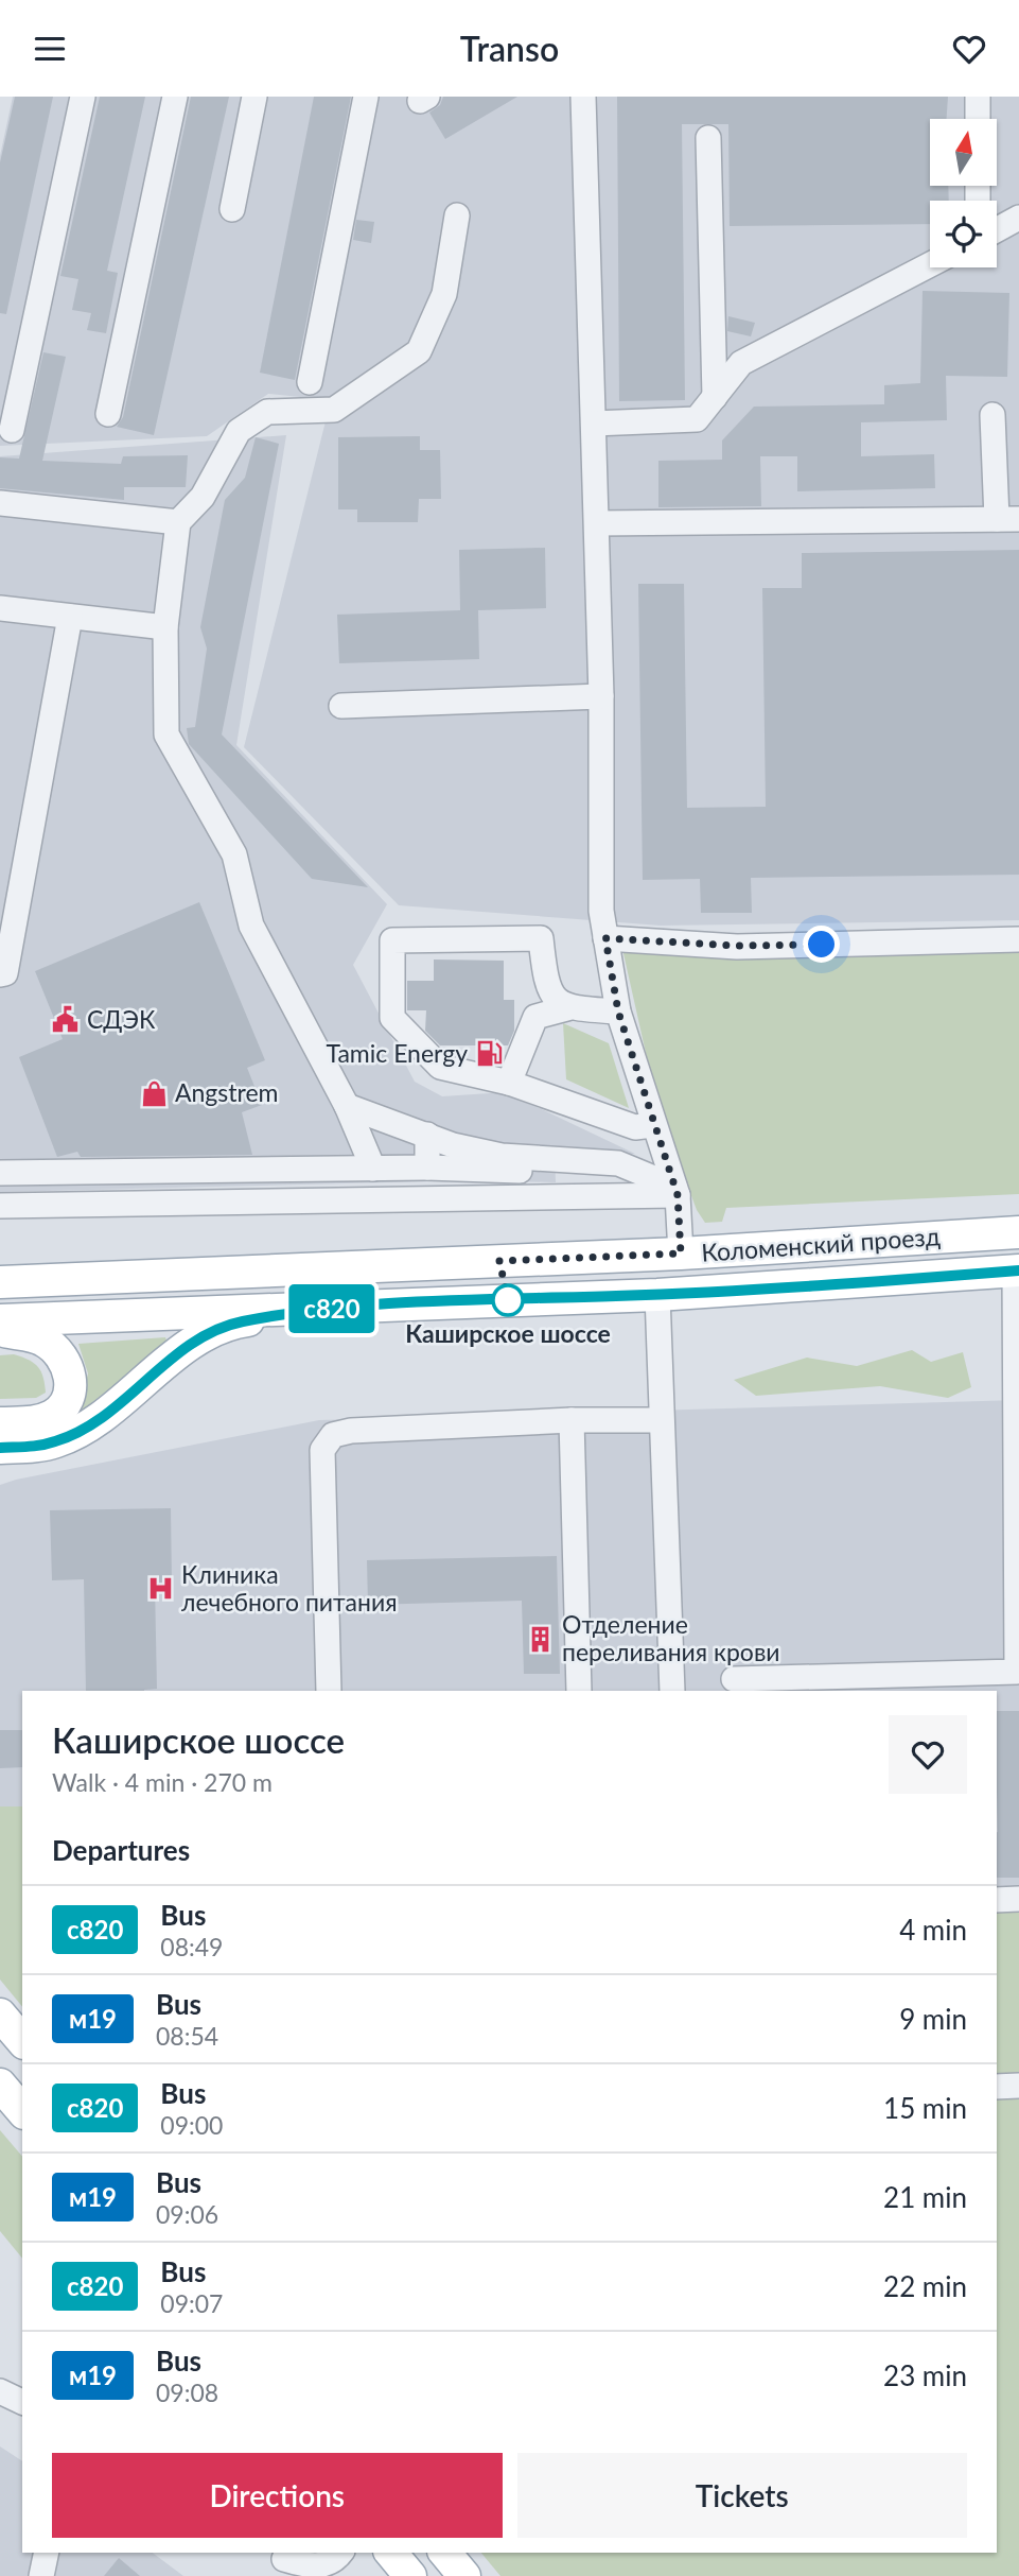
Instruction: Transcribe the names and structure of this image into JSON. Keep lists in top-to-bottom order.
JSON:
{
  "streets": {
    "main road": ["Коломенский проезд"]
  },
  "places": {
    "public building": ["СДЭК"],
    "fuel station": ["Tamic Energy"],
    "shop": ["Angstrem"],
    "other": ["Каширское шоссе"],
    "hospital": ["Клиника лечебного питания"],
    "building": ["Отделение переливания крови"]
  },
  "lines": ["bus line с820"],
  "north": "top",
  "page": {
    "header": "Transo",
    "on_map": "с820",
    "heading": [
      ["Каширское шоссе", "Walk · 4 min · 270 m"],
      "Departures"
    ],
    "list": [
      {
        "mark": "с820",
        "name": "Bus",
        "note": "08:49",
        "value": "4 min"
      },
      {
        "mark": "м19",
        "name": "Bus",
        "note": "08:54",
        "value": "9 min"
      },
      {
        "mark": "с820",
        "name": "Bus",
        "note": "09:00",
        "value": "15 min"
      },
      {
        "mark": "м19",
        "name": "Bus",
        "note": "09:06",
        "value": "21 min"
      },
      {
        "mark": "с820",
        "name": "Bus",
        "note": "09:07",
        "value": "22 min"
      },
      {
        "mark": "м19",
        "name": "Bus",
        "note": "09:08",
        "value": "23 min"
      }
    ],
    "buttons": ["Directions", "Tickets"]
  }
}
